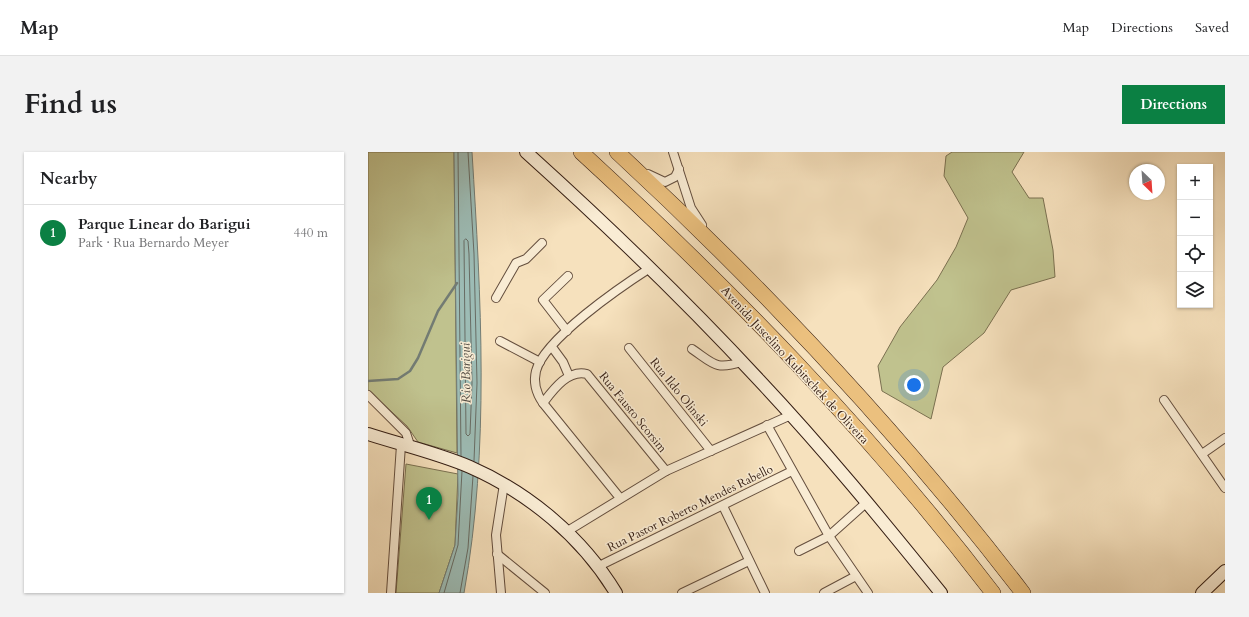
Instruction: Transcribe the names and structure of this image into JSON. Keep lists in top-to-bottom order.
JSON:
{
  "streets": {
    "highway": ["Avenida Juscelino Kubitschek de Oliveira"],
    "street": ["Rua Ildo Olinski", "Rua Fausto Scorsim", "Rua Pastor Roberto Mendes Rabello"]
  },
  "water": ["Rio Barigui"],
  "north": "bottom right",
  "page": {
    "header": "Map",
    "nav": ["Map", "Directions", "Saved"],
    "title": "Find us",
    "buttons": "Directions",
    "heading": "Nearby",
    "map_buttons": ["+", "−"],
    "list": [
      {
        "mark": "1",
        "name": "Parque Linear do Barigui",
        "note": "Park · Rua Bernardo Meyer",
        "value": "440 m"
      }
    ],
    "pins": "1"
  }
}
